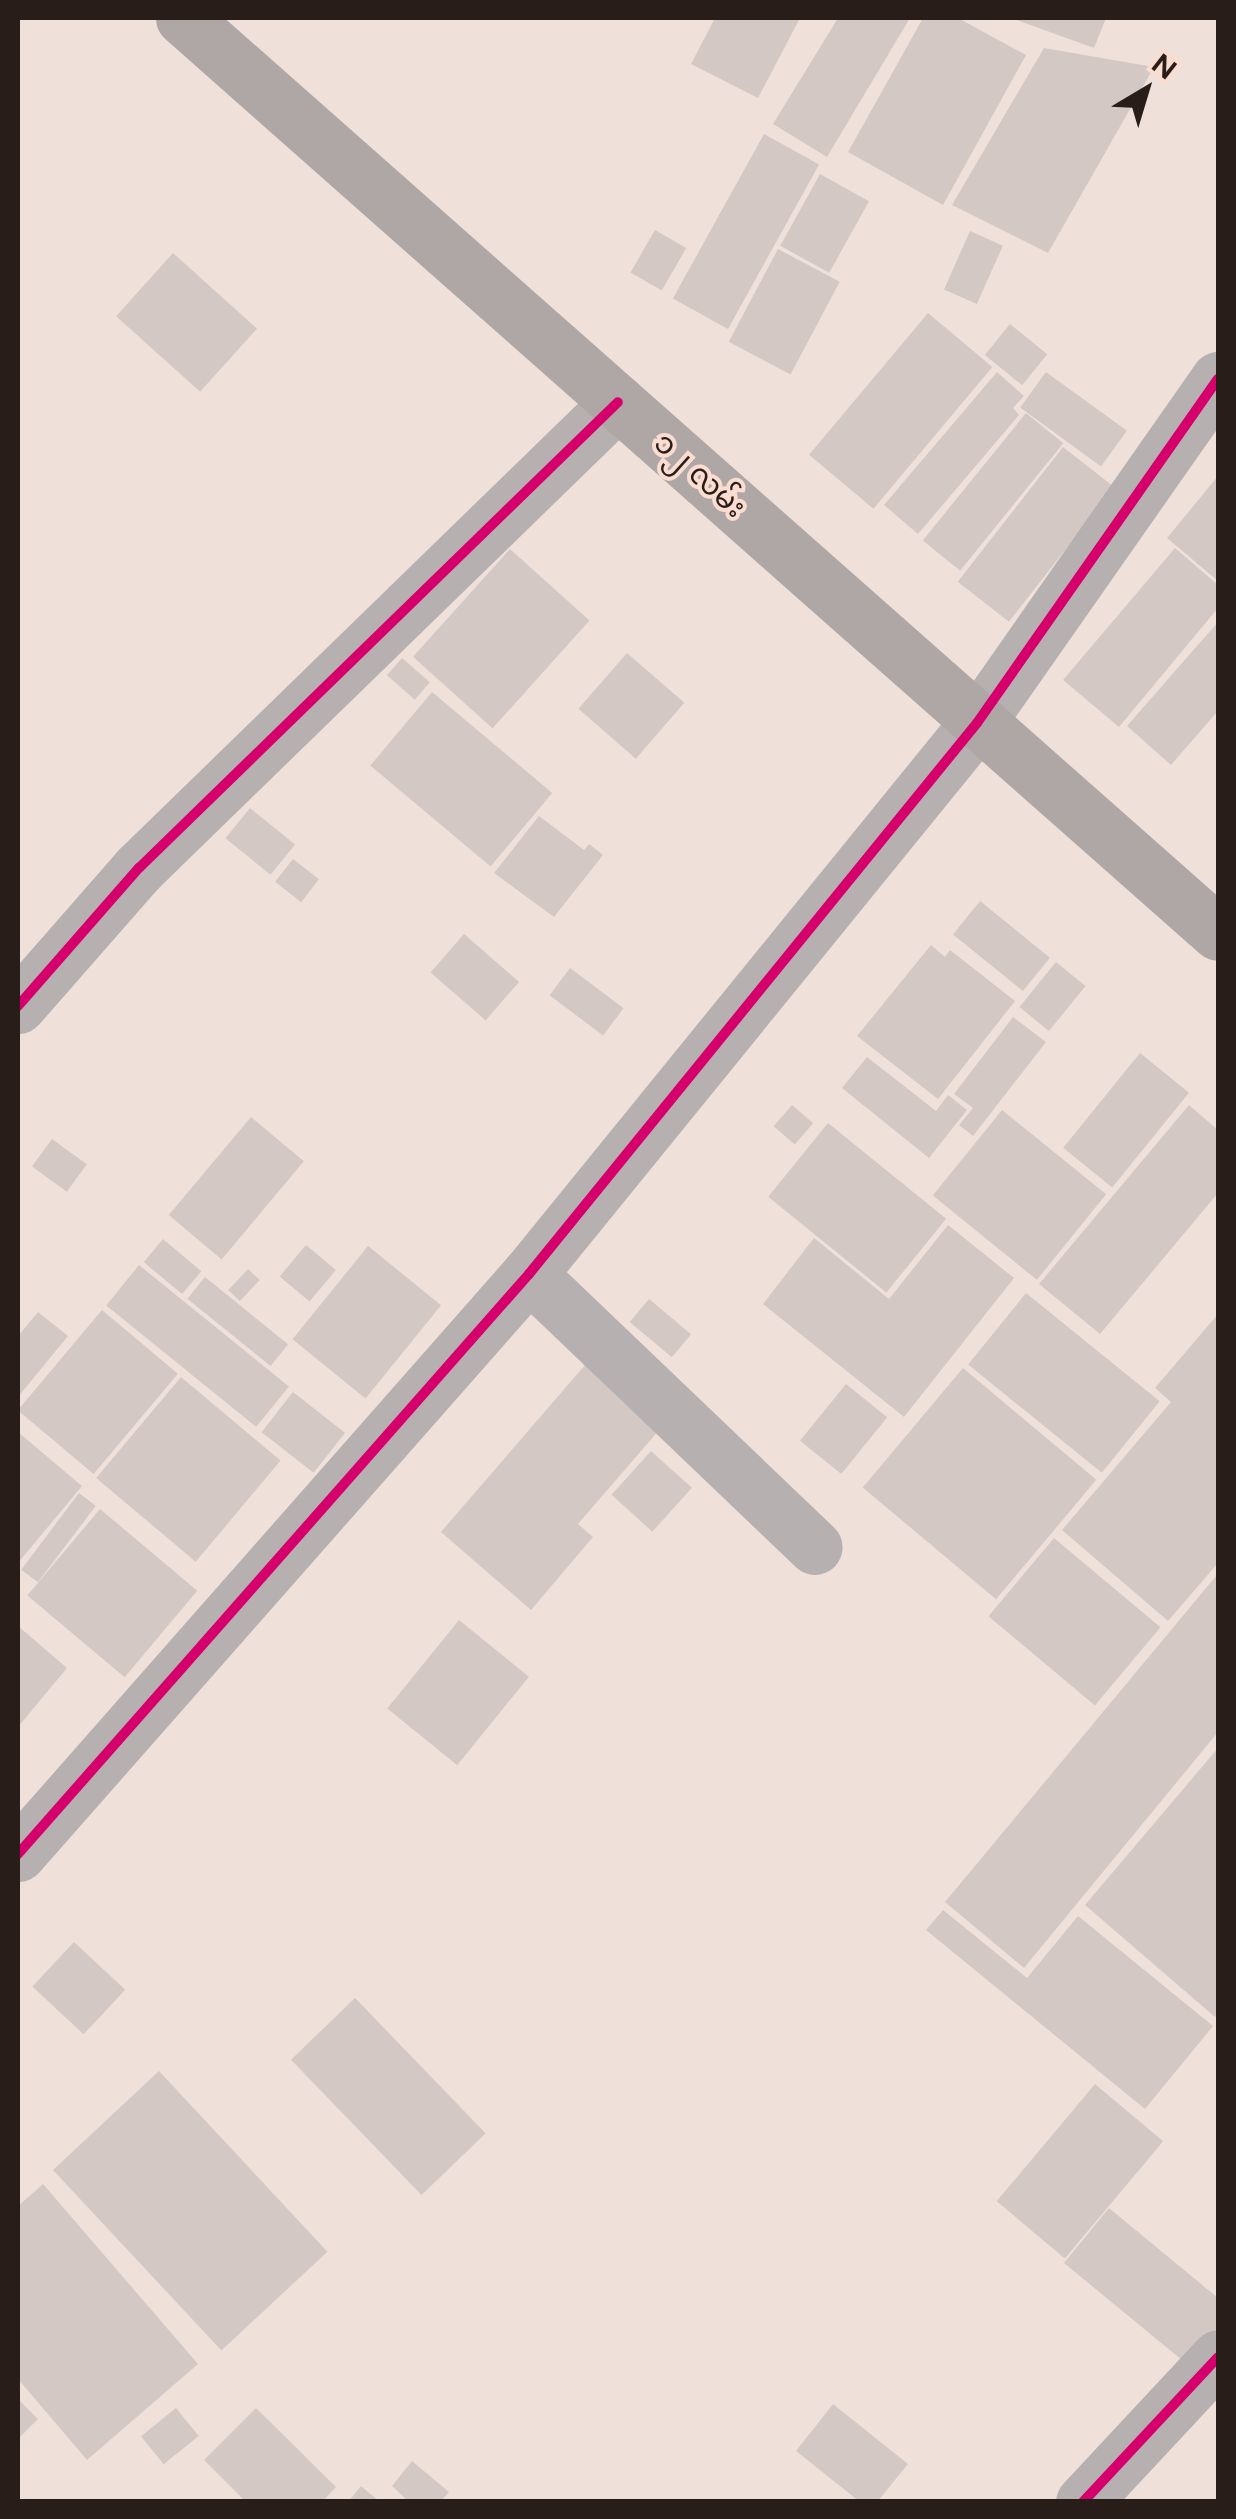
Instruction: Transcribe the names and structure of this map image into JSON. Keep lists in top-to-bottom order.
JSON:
{
  "streets": {
    "main road": ["၁၂ လမ်း"]
  },
  "north": "top right"
}
